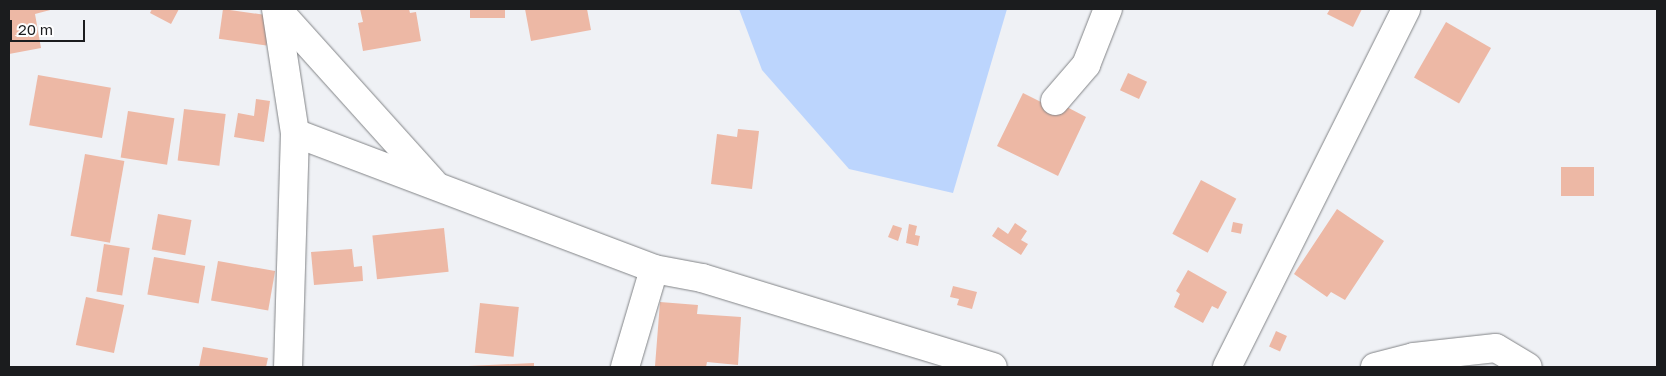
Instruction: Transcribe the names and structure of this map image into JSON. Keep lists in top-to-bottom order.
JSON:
{
  "scale_bar": "20 m"
}
